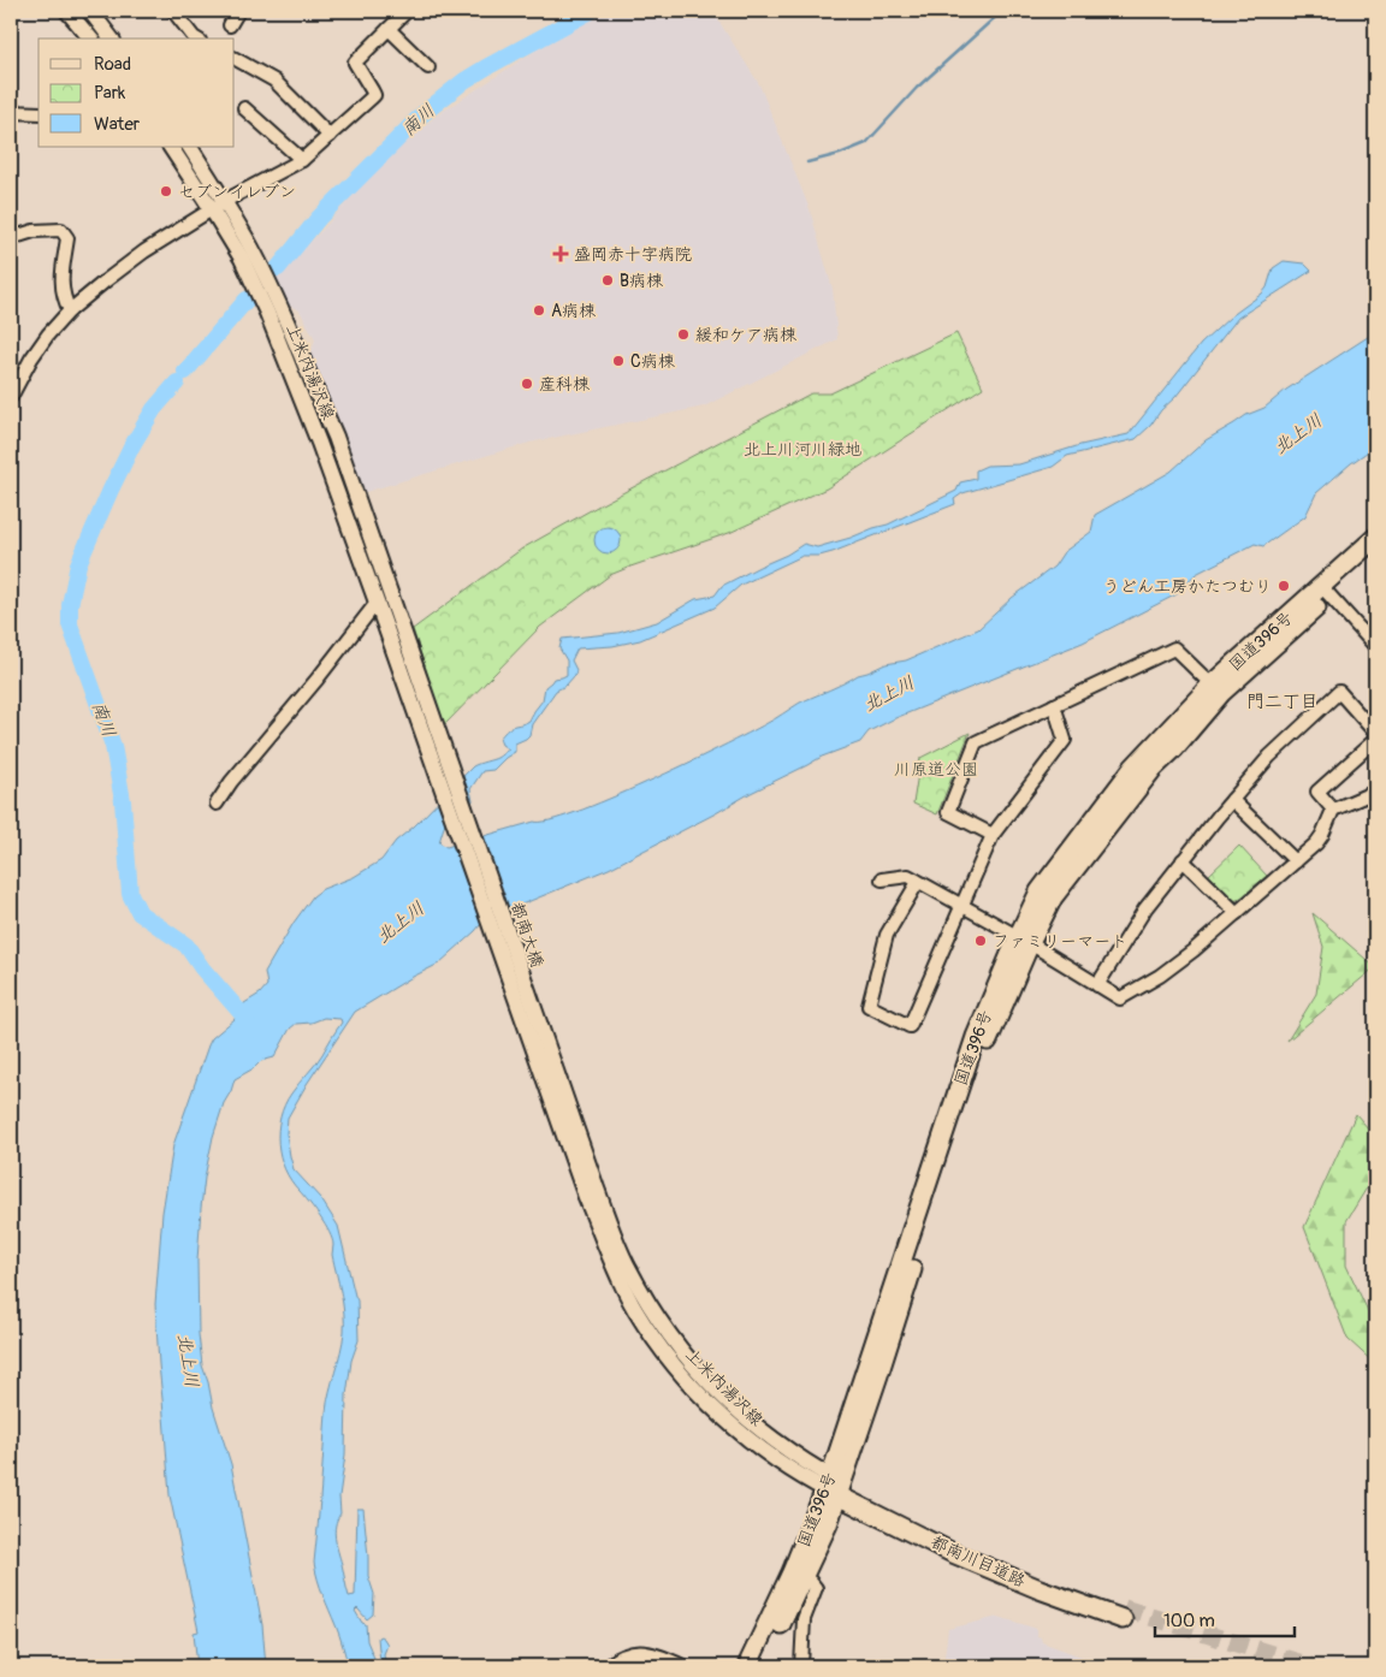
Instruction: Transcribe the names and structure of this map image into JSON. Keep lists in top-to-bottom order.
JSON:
{
  "streets": {
    "highway": ["国道396号", "都南川目道路"],
    "main road": ["上米内湯沢線", "都南大橋"]
  },
  "crossings": [
    ["上米内湯沢線", "国道396号"],
    ["上米内湯沢線", "都南大橋"],
    ["上米内湯沢線", "都南川目道路"],
    ["国道396号", "都南川目道路"]
  ],
  "districts": ["門二丁目"],
  "water": ["南川", "北上川"],
  "parks": ["北上川河川緑地", "川原道公園"],
  "places": {
    "other": [
      "セブンイレブン",
      "B病棟",
      "A病棟",
      "緩和ケア病棟",
      "C病棟",
      "産科棟",
      "うどん工房かたつむり",
      "ファミリーマート"
    ],
    "health": ["盛岡赤十字病院"]
  },
  "legend": ["Road", "Park", "Water"],
  "scale_bar": "100 m"
}
